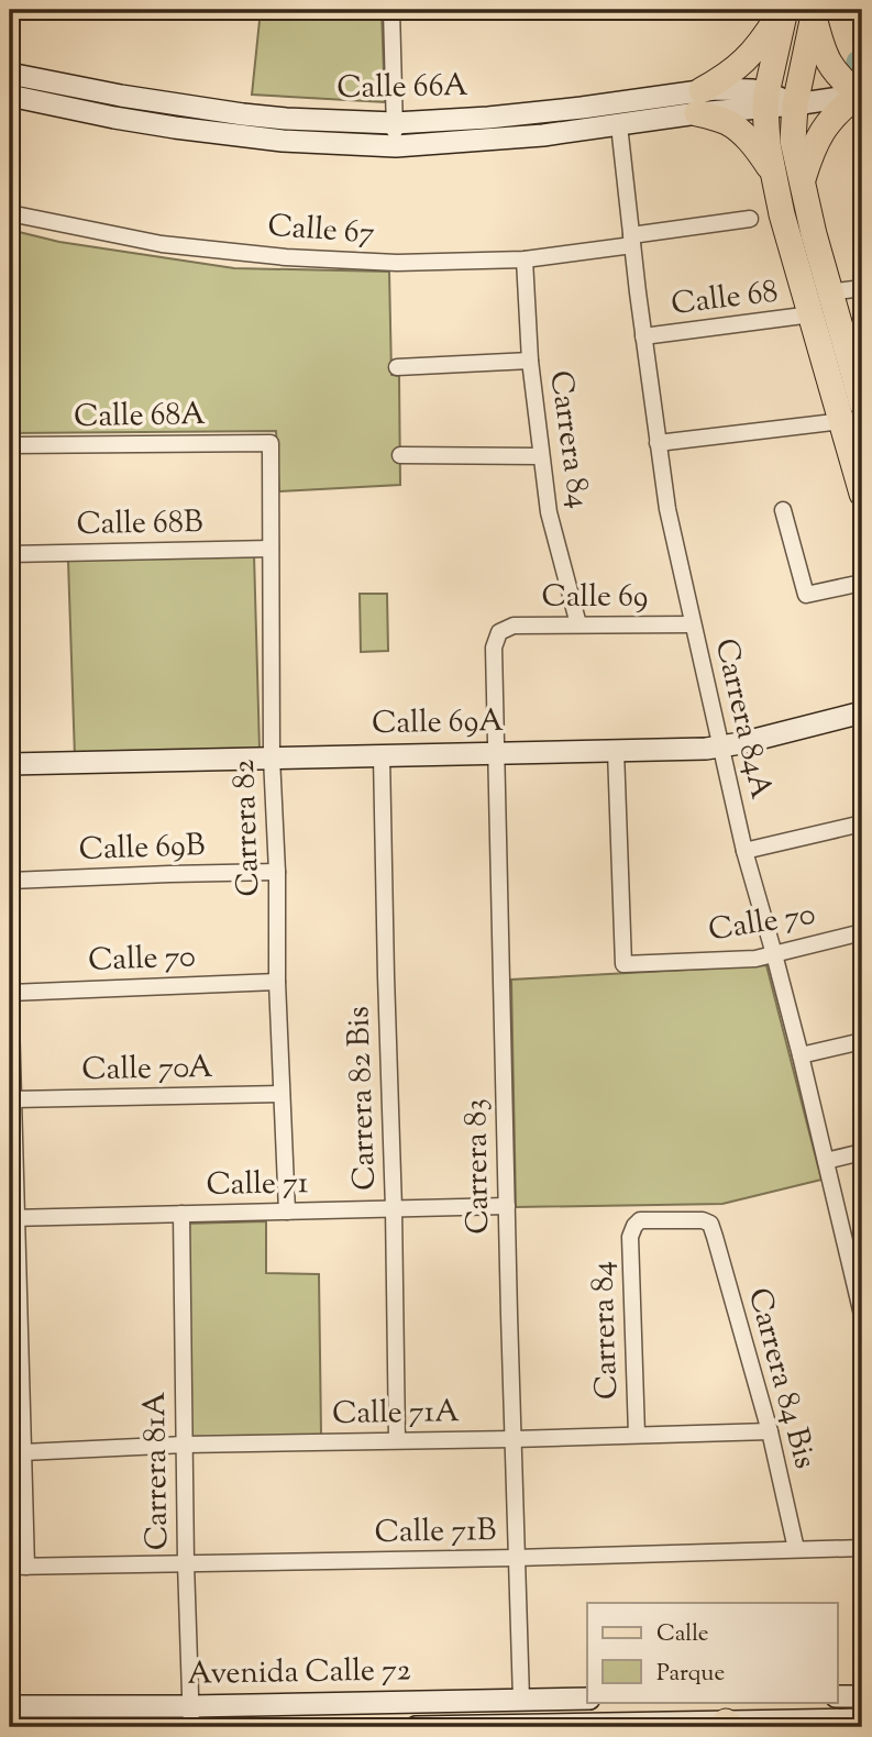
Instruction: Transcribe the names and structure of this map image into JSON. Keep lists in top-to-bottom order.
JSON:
{
  "streets": {
    "street": [
      "Calle 66A",
      "Calle 67",
      "Calle 68",
      "Calle 68A",
      "Carrera 84",
      "Calle 68B",
      "Calle 69",
      "Carrera 84A",
      "Calle 69A",
      "Carrera 82",
      "Calle 69B",
      "Calle 70",
      "Calle 70A",
      "Carrera 82 Bis",
      "Carrera 83",
      "Calle 71",
      "Carrera 84 Bis",
      "Calle 71A",
      "Carrera 81A",
      "Calle 71B",
      "Avenida Calle 72"
    ]
  },
  "crossings": [
    ["Calle 66A", "Carrera 84A"],
    ["Calle 67", "Carrera 84"],
    ["Calle 67", "Carrera 84A"],
    ["Calle 68", "Carrera 84A"],
    ["Calle 68A", "Carrera 82"],
    ["Carrera 84", "Calle 69"],
    ["Carrera 84", "Carrera 84 Bis"],
    ["Carrera 84", "Calle 71A"],
    ["Calle 68B", "Carrera 82"],
    ["Calle 69", "Carrera 84A"],
    ["Calle 69", "Carrera 83"],
    ["Carrera 84A", "Calle 69A"],
    ["Carrera 84A", "Calle 70"],
    ["Calle 69A", "Carrera 82"],
    ["Calle 69A", "Calle 70"],
    ["Calle 69A", "Carrera 82 Bis"],
    ["Calle 69A", "Carrera 83"],
    ["Carrera 82", "Calle 69B"],
    ["Carrera 82", "Calle 70"],
    ["Carrera 82", "Calle 70A"],
    ["Carrera 82", "Calle 71"],
    ["Carrera 82 Bis", "Calle 71"],
    ["Carrera 82 Bis", "Calle 71A"],
    ["Carrera 83", "Calle 71"],
    ["Carrera 83", "Calle 71A"],
    ["Carrera 83", "Calle 71B"],
    ["Carrera 83", "Avenida Calle 72"],
    ["Calle 71", "Carrera 81A"],
    ["Carrera 84 Bis", "Calle 71A"],
    ["Carrera 84 Bis", "Calle 71B"],
    ["Calle 71A", "Carrera 81A"],
    ["Carrera 81A", "Calle 71B"],
    ["Carrera 81A", "Avenida Calle 72"]
  ],
  "legend": ["Calle", "Parque"]
}
